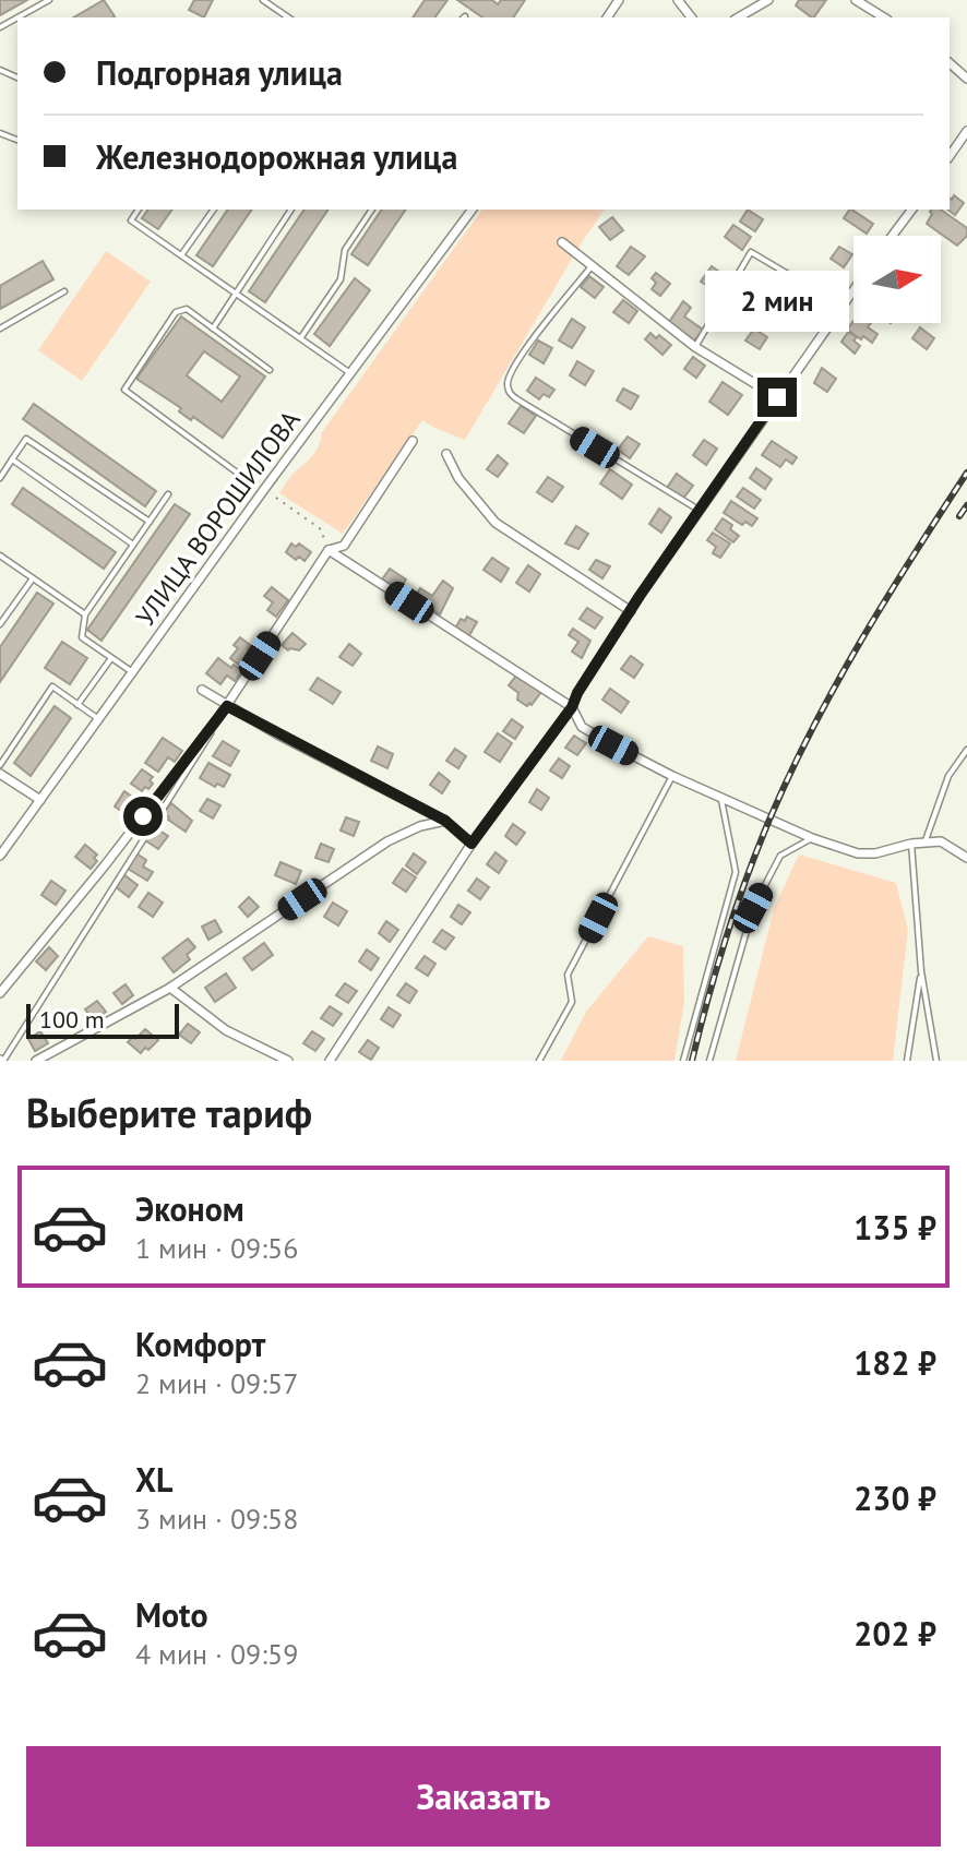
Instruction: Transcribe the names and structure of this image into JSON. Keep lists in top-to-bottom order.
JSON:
{
  "streets": {
    "street": ["УЛИЦА ВОРОШИЛОВА"]
  },
  "scale_bar": "100 m",
  "north": "right",
  "page": {
    "banner": ["Подгорная улица", "Железнодорожная улица"],
    "bubble": "2 мин",
    "scale": "100 m",
    "heading": "Выберите тариф",
    "list": [
      {
        "name": "Эконом",
        "note": "1 мин · 09:56",
        "value": "135 ₽"
      },
      {
        "name": "Комфорт",
        "note": "2 мин · 09:57",
        "value": "182 ₽"
      },
      {
        "name": "XL",
        "note": "3 мин · 09:58",
        "value": "230 ₽"
      },
      {
        "name": "Moto",
        "note": "4 мин · 09:59",
        "value": "202 ₽"
      }
    ],
    "buttons": "Заказать"
  }
}
